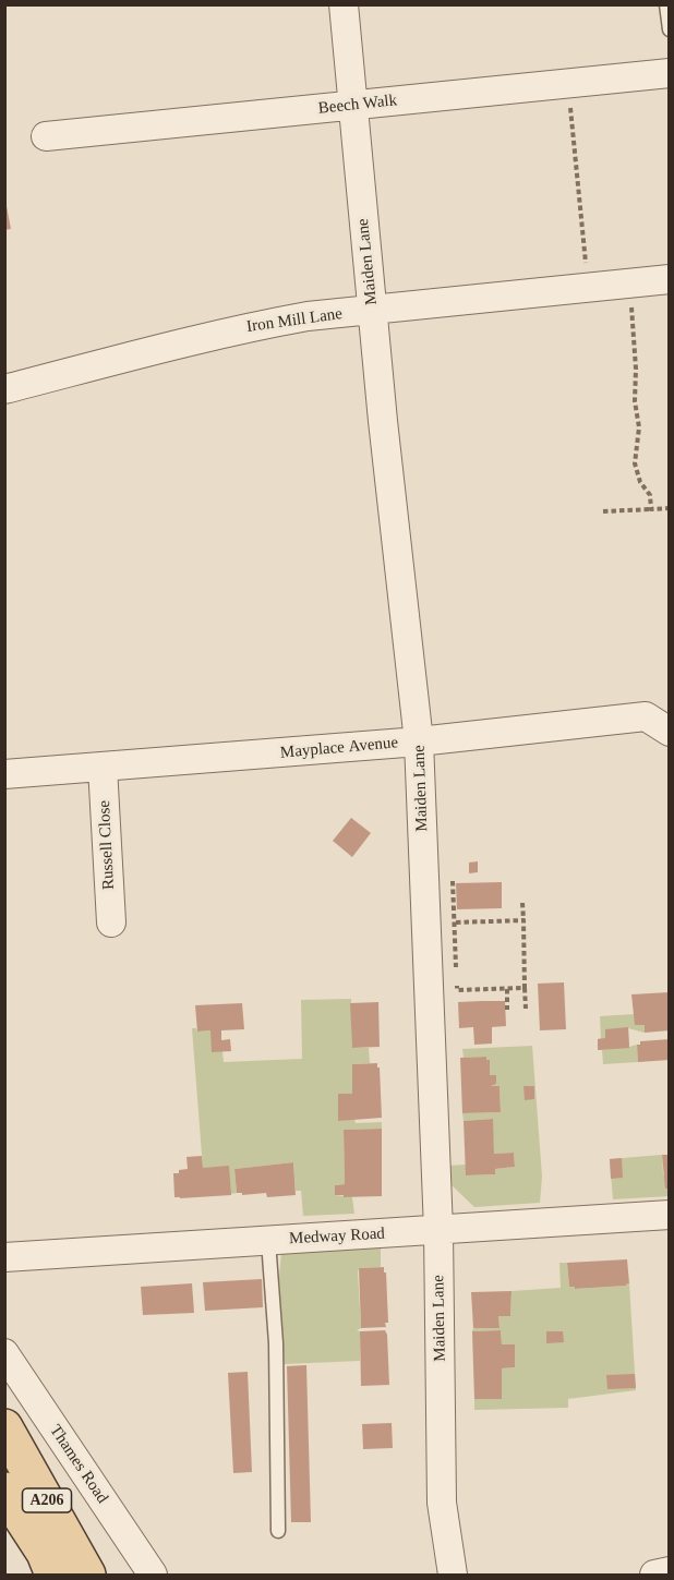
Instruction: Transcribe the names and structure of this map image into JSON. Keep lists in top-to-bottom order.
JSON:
{
  "streets": {
    "main road": ["A206"],
    "street": [
      "Beech Walk",
      "Maiden Lane",
      "Iron Mill Lane",
      "Mayplace Avenue",
      "Russell Close",
      "Medway Road",
      "Thames Road"
    ]
  },
  "crossings": [
    ["Beech Walk", "Maiden Lane"],
    ["Maiden Lane", "Iron Mill Lane"],
    ["Maiden Lane", "Mayplace Avenue"],
    ["Maiden Lane", "Medway Road"],
    ["Mayplace Avenue", "Russell Close"]
  ]
}
